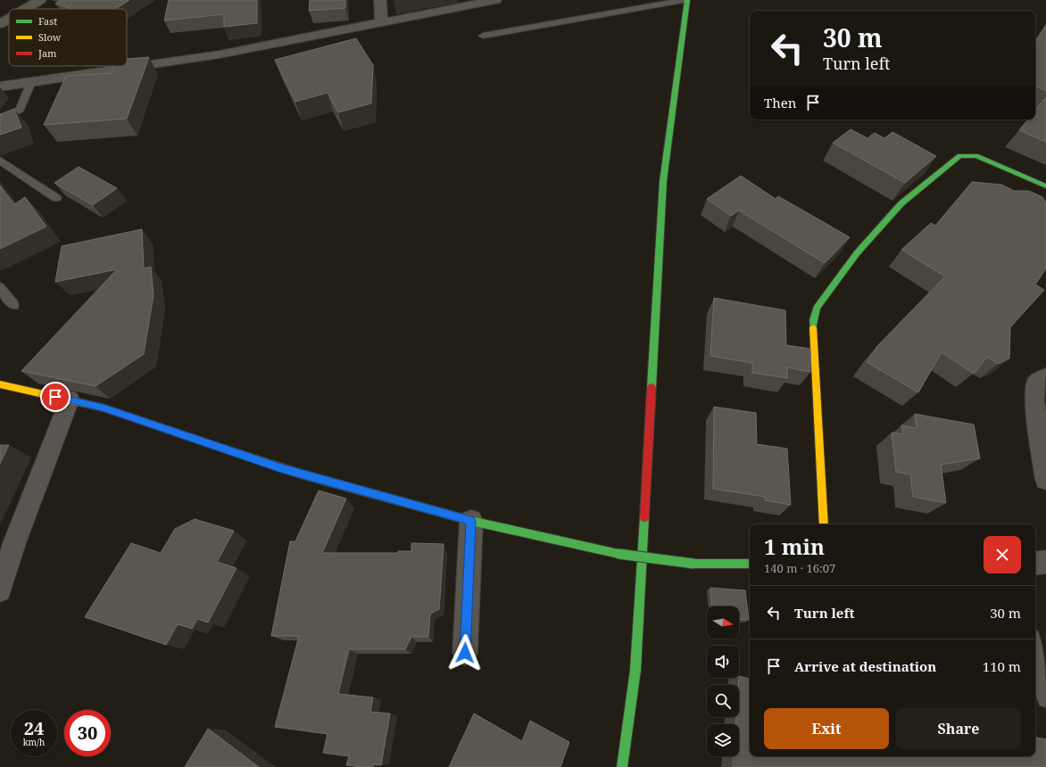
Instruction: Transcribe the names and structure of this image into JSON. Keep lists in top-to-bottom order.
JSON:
{
  "legend": ["Fast", "Slow", "Jam"],
  "north": "right",
  "page": {
    "turn": ["30 m", "Turn left"],
    "then": "Then",
    "heading": ["1 min", "140 m · 16:07"],
    "list": [
      {
        "name": "Turn left",
        "value": "30 m"
      },
      {
        "name": "Arrive at destination",
        "value": "110 m"
      }
    ],
    "buttons": ["Exit", "Share"],
    "speed": "24 km/h",
    "limit": "30"
  }
}
